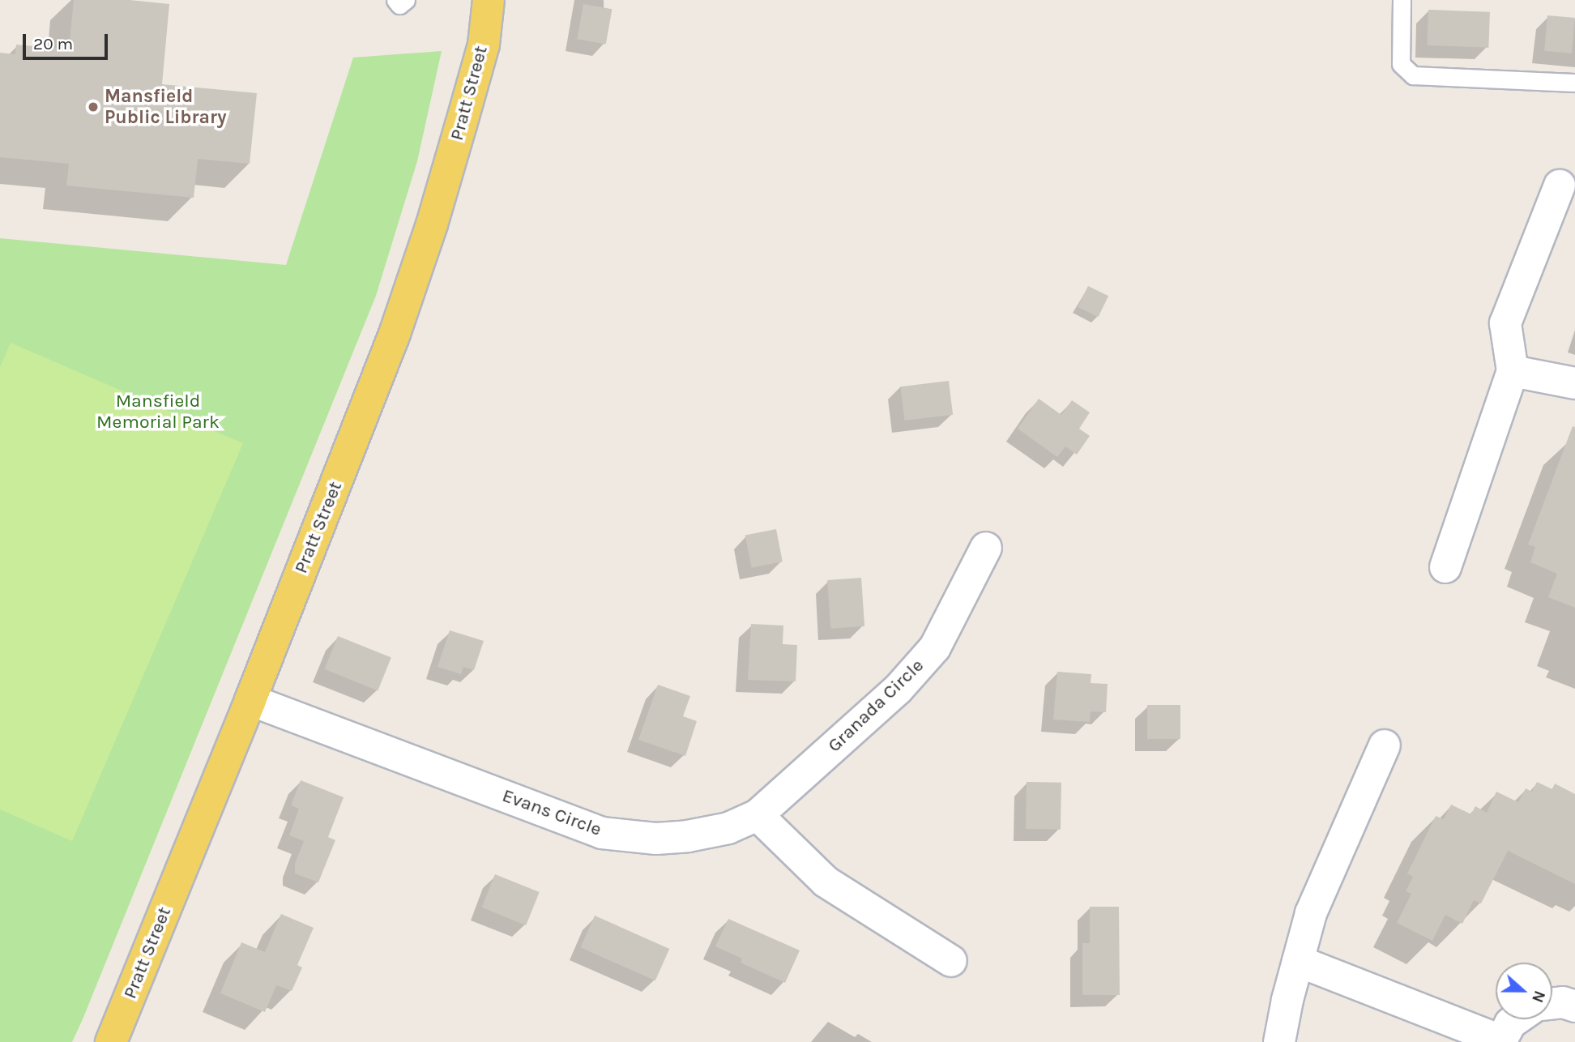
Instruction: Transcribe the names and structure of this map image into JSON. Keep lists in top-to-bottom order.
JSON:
{
  "streets": {
    "main road": ["Pratt Street"],
    "street": ["Granada Circle", "Evans Circle"]
  },
  "crossings": [
    ["Pratt Street", "Evans Circle"],
    ["Granada Circle", "Evans Circle"]
  ],
  "parks": ["Mansfield Memorial Park"],
  "places": ["Mansfield Public Library"],
  "scale_bar": "20 m",
  "north": "right"
}
